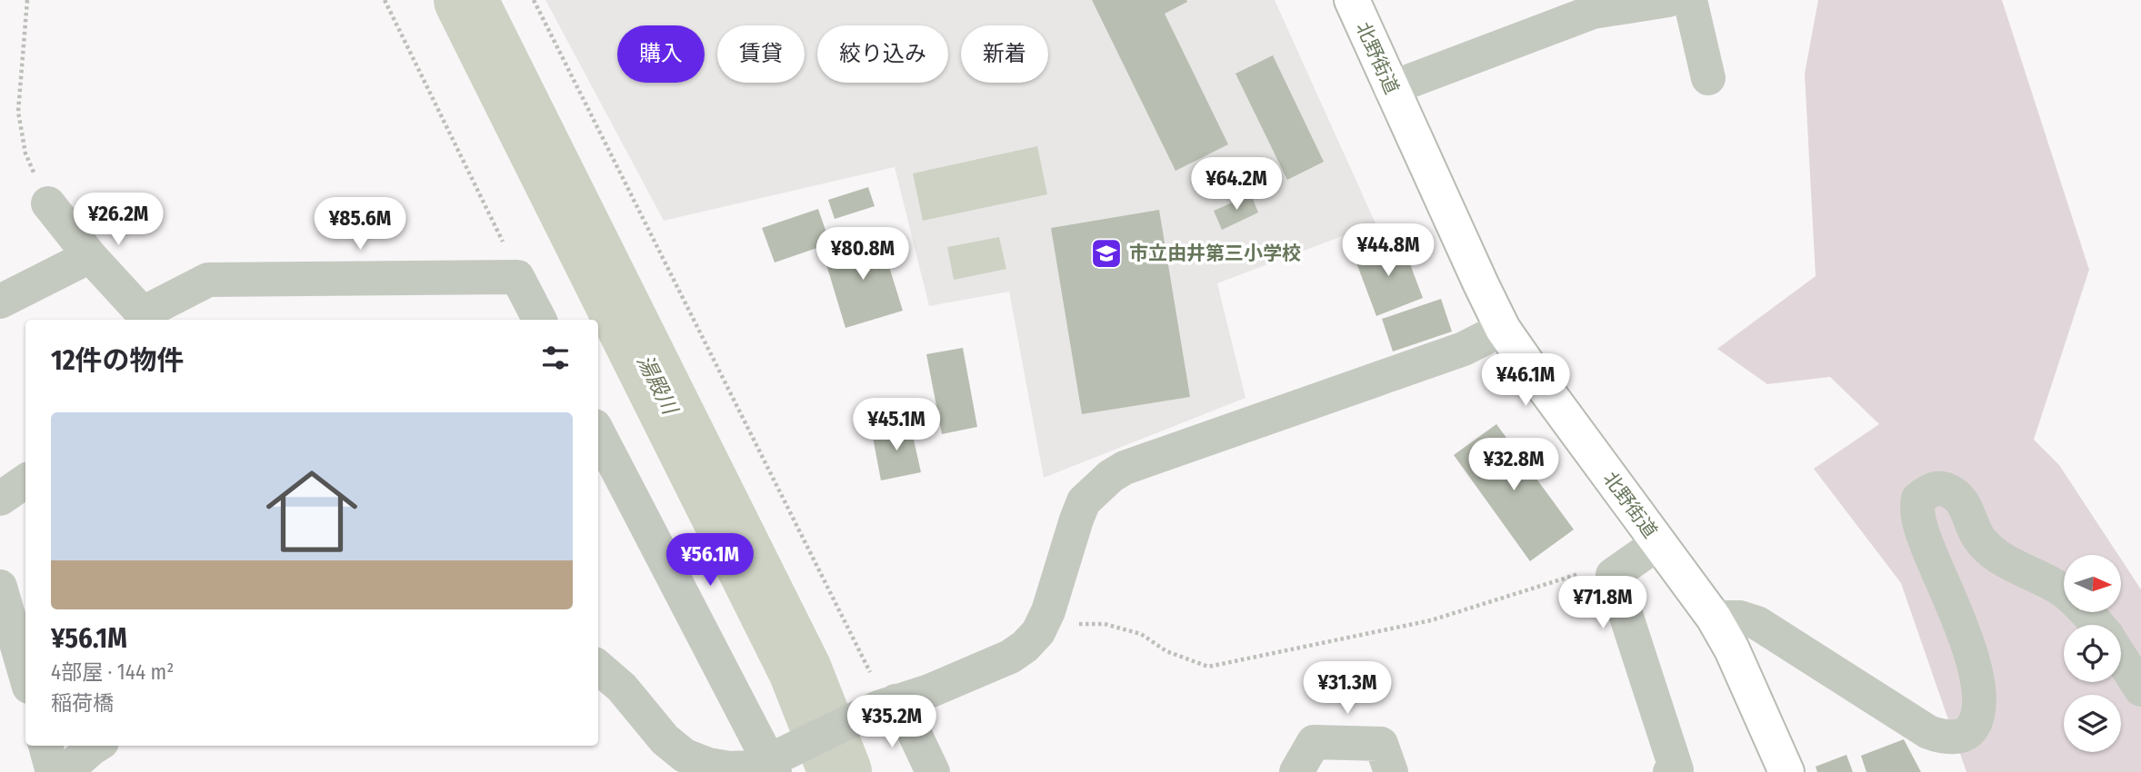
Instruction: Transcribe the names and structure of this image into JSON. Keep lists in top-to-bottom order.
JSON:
{
  "streets": {
    "main road": ["北野街道"]
  },
  "water": ["湯殿川"],
  "places": {
    "school or university": ["市立由井第三小学校"]
  },
  "north": "right",
  "page": {
    "chip": [
      "購入",
      "賃貸",
      "絞り込み",
      "新着"
    ],
    "price": [
      "¥64.2M",
      "¥26.2M",
      "¥85.6M",
      "¥44.8M",
      "¥80.8M",
      "¥46.1M",
      "¥45.1M",
      "¥32.8M",
      "¥56.1M",
      "¥71.8M",
      "¥31.3M",
      "¥35.2M"
    ],
    "heading": "12件の物件",
    "list": [
      {
        "name": "¥56.1M",
        "note": "4部屋 · 144 m² · 稲荷橋"
      }
    ]
  }
}
